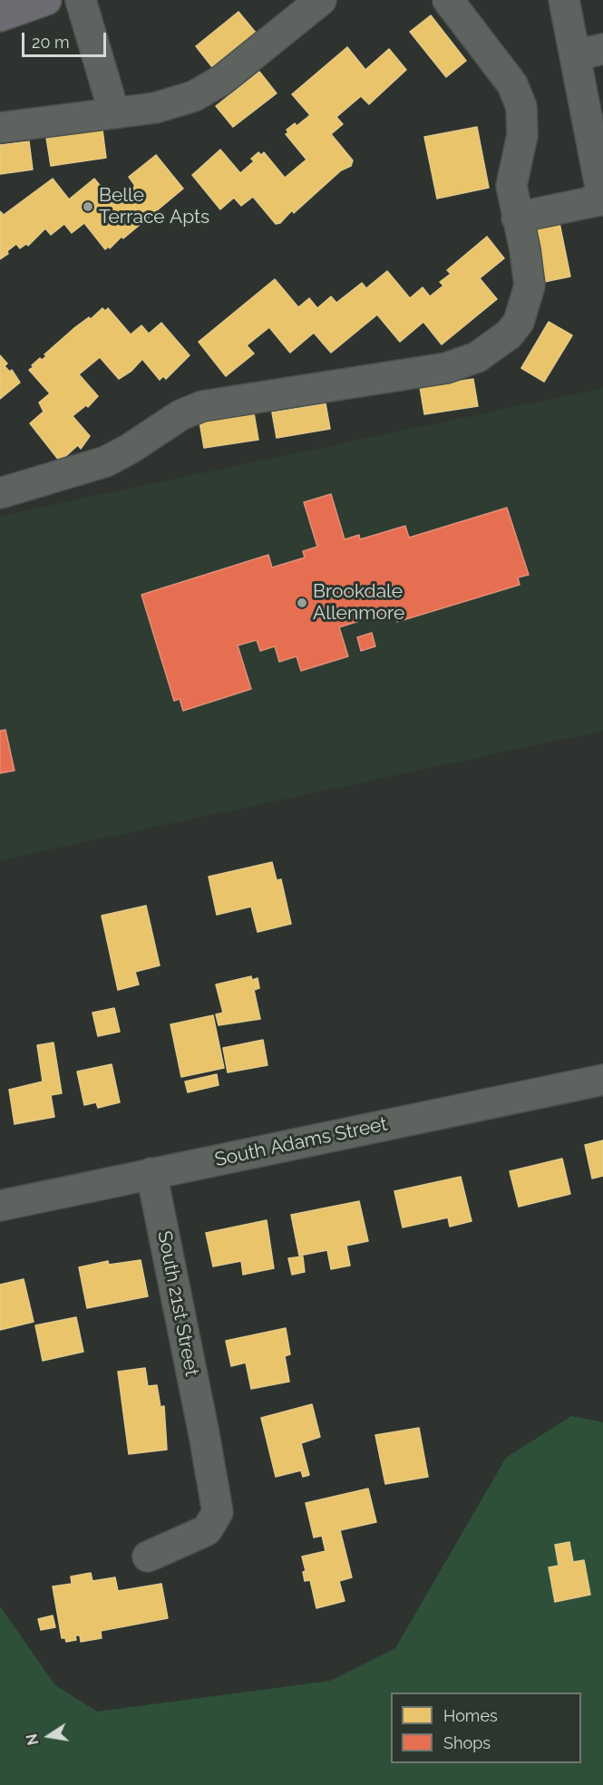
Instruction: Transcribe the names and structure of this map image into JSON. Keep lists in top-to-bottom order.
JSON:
{
  "streets": {
    "street": ["South Adams Street", "South 21st Street"]
  },
  "crossings": [
    ["South Adams Street", "South 21st Street"]
  ],
  "places": ["Belle Terrace Apts", "Brookdale Allenmore"],
  "legend": ["Homes", "Shops"],
  "scale_bar": "20 m",
  "north": "left"
}
